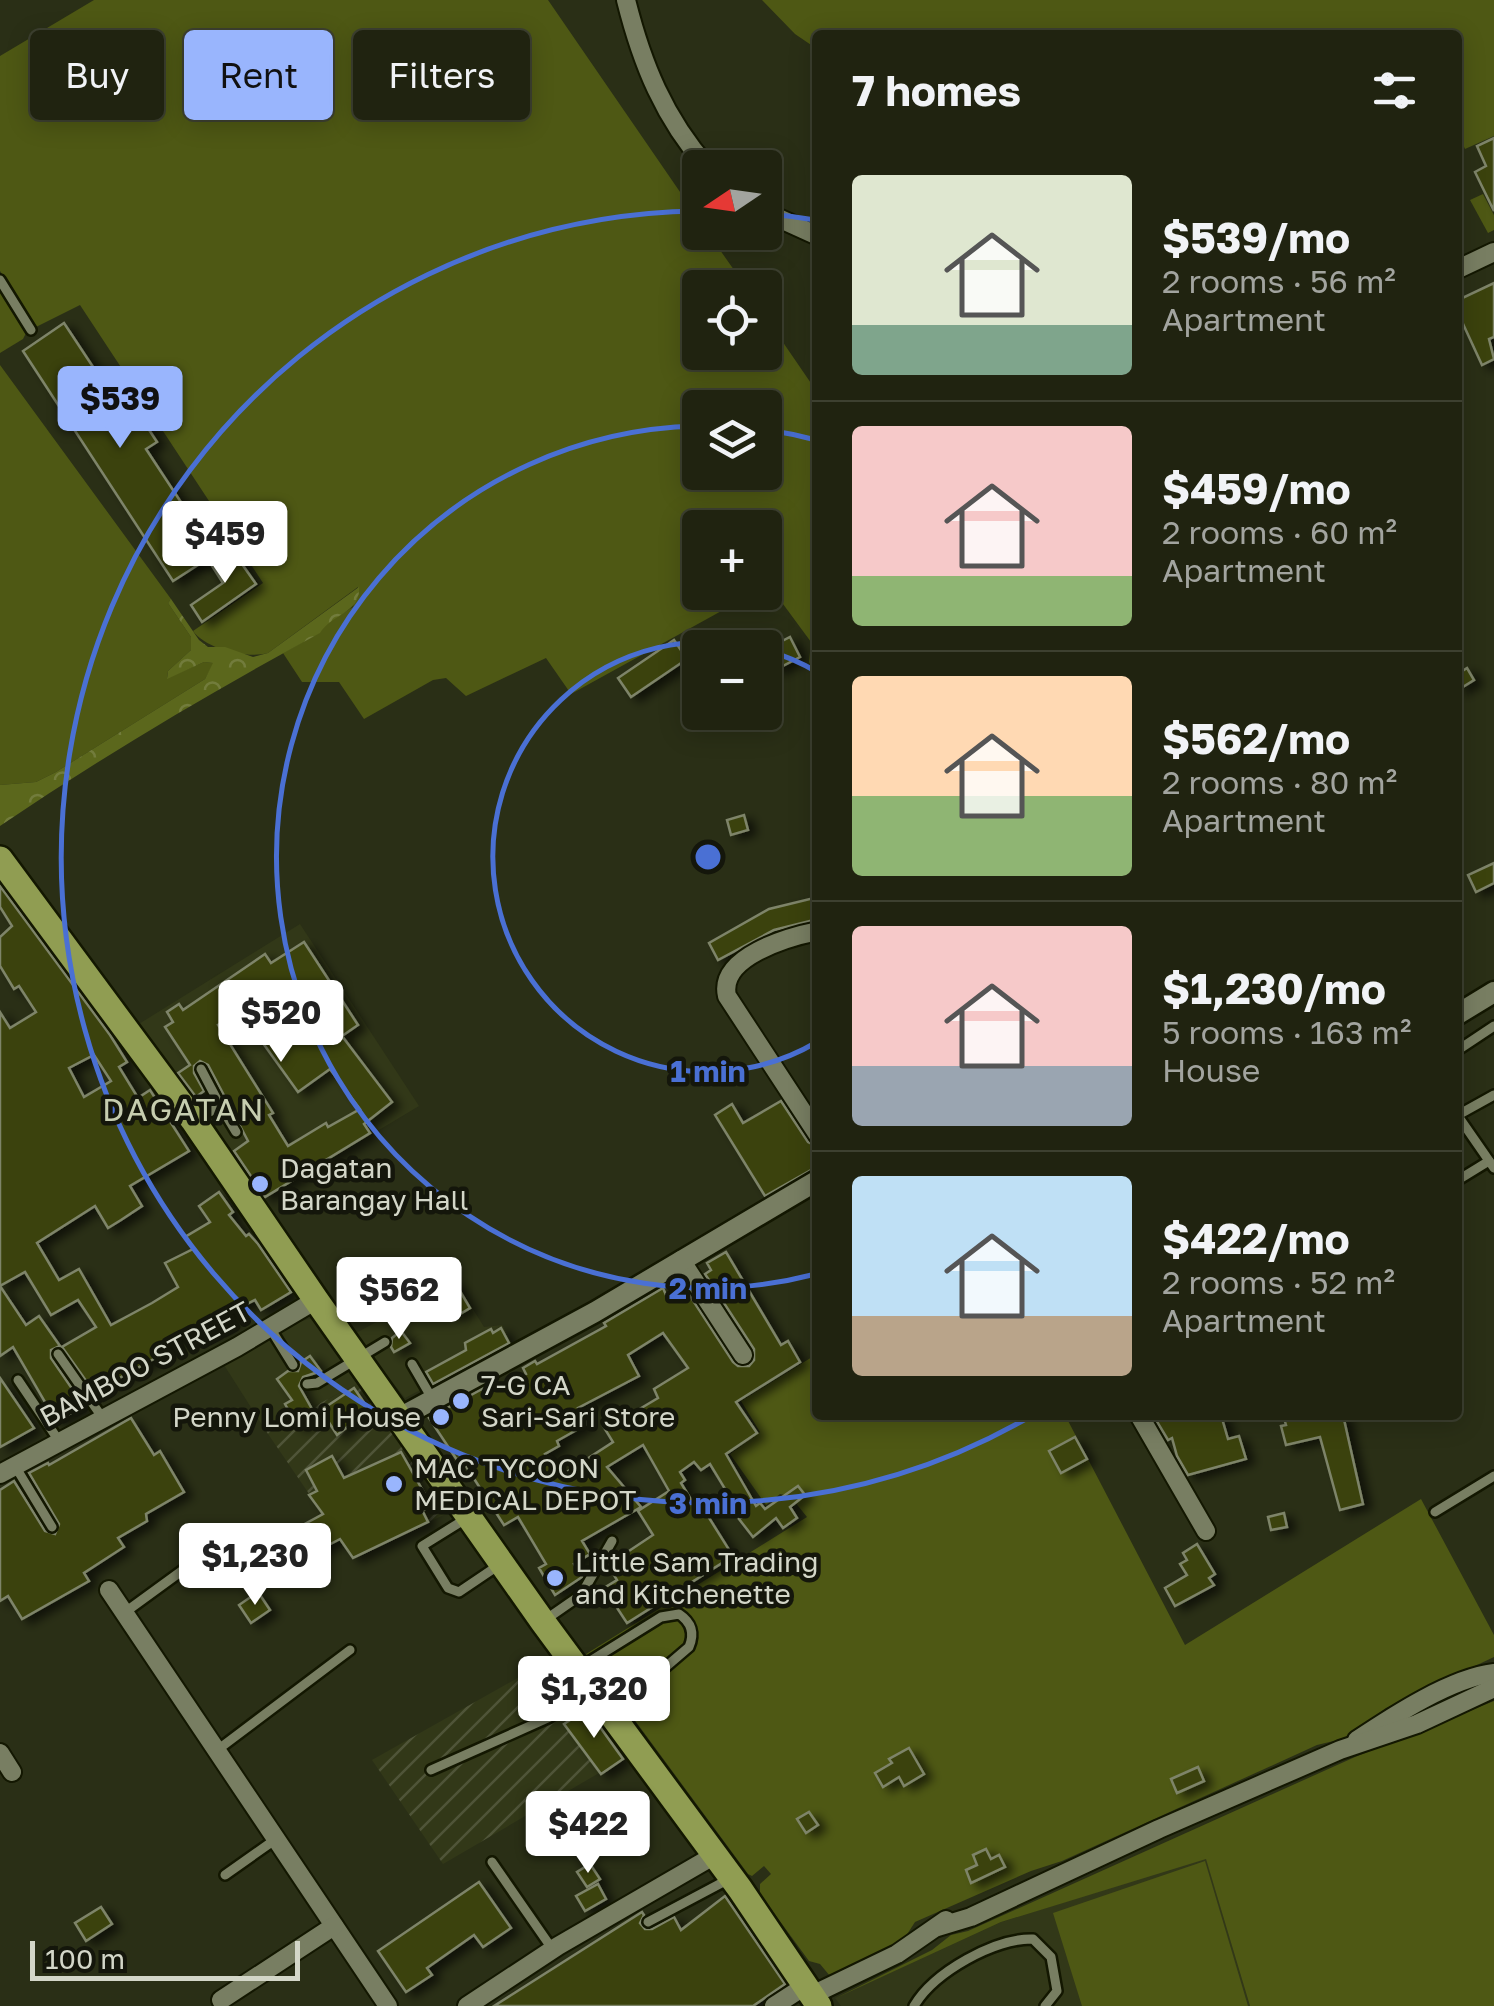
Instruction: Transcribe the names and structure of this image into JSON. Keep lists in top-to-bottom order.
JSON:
{
  "streets": {
    "street": ["BAMBOO STREET"]
  },
  "districts": ["DAGATAN"],
  "places": [
    "Dagatan Barangay Hall",
    "7-G CA Sari-Sari Store",
    "Penny Lomi House",
    "MAC TYCOON MEDICAL DEPOT",
    "Little Sam Trading and Kitchenette"
  ],
  "scale_bar": "100 m",
  "north": "left",
  "page": {
    "chip": ["Buy", "Rent", "Filters"],
    "heading": "7 homes",
    "map_buttons": ["+", "−"],
    "list": [
      {
        "name": "$539/mo",
        "note": "2 rooms · 56 m² · Apartment"
      },
      {
        "name": "$459/mo",
        "note": "2 rooms · 60 m² · Apartment"
      },
      {
        "name": "$562/mo",
        "note": "2 rooms · 80 m² · Apartment"
      },
      {
        "name": "$1,230/mo",
        "note": "5 rooms · 163 m² · House"
      },
      {
        "name": "$422/mo",
        "note": "2 rooms · 52 m² · Apartment"
      }
    ],
    "price": [
      "$539",
      "$459",
      "$520",
      "$562",
      "$1,230",
      "$1,320",
      "$422"
    ],
    "scale": "100 m"
  },
  "rings": ["1 min", "2 min", "3 min"]
}
